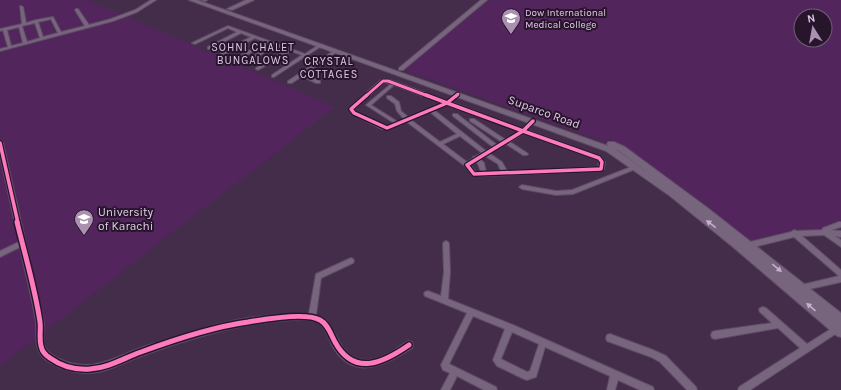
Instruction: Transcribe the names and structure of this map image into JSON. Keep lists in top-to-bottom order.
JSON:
{
  "streets": {
    "main road": ["Suparco Road"]
  },
  "districts": ["SOHNI CHALET BUNGALOWS", "CRYSTAL COTTAGES"],
  "places": {
    "school or university": ["Dow International Medical College", "University of Karachi"]
  },
  "north": "top"
}
